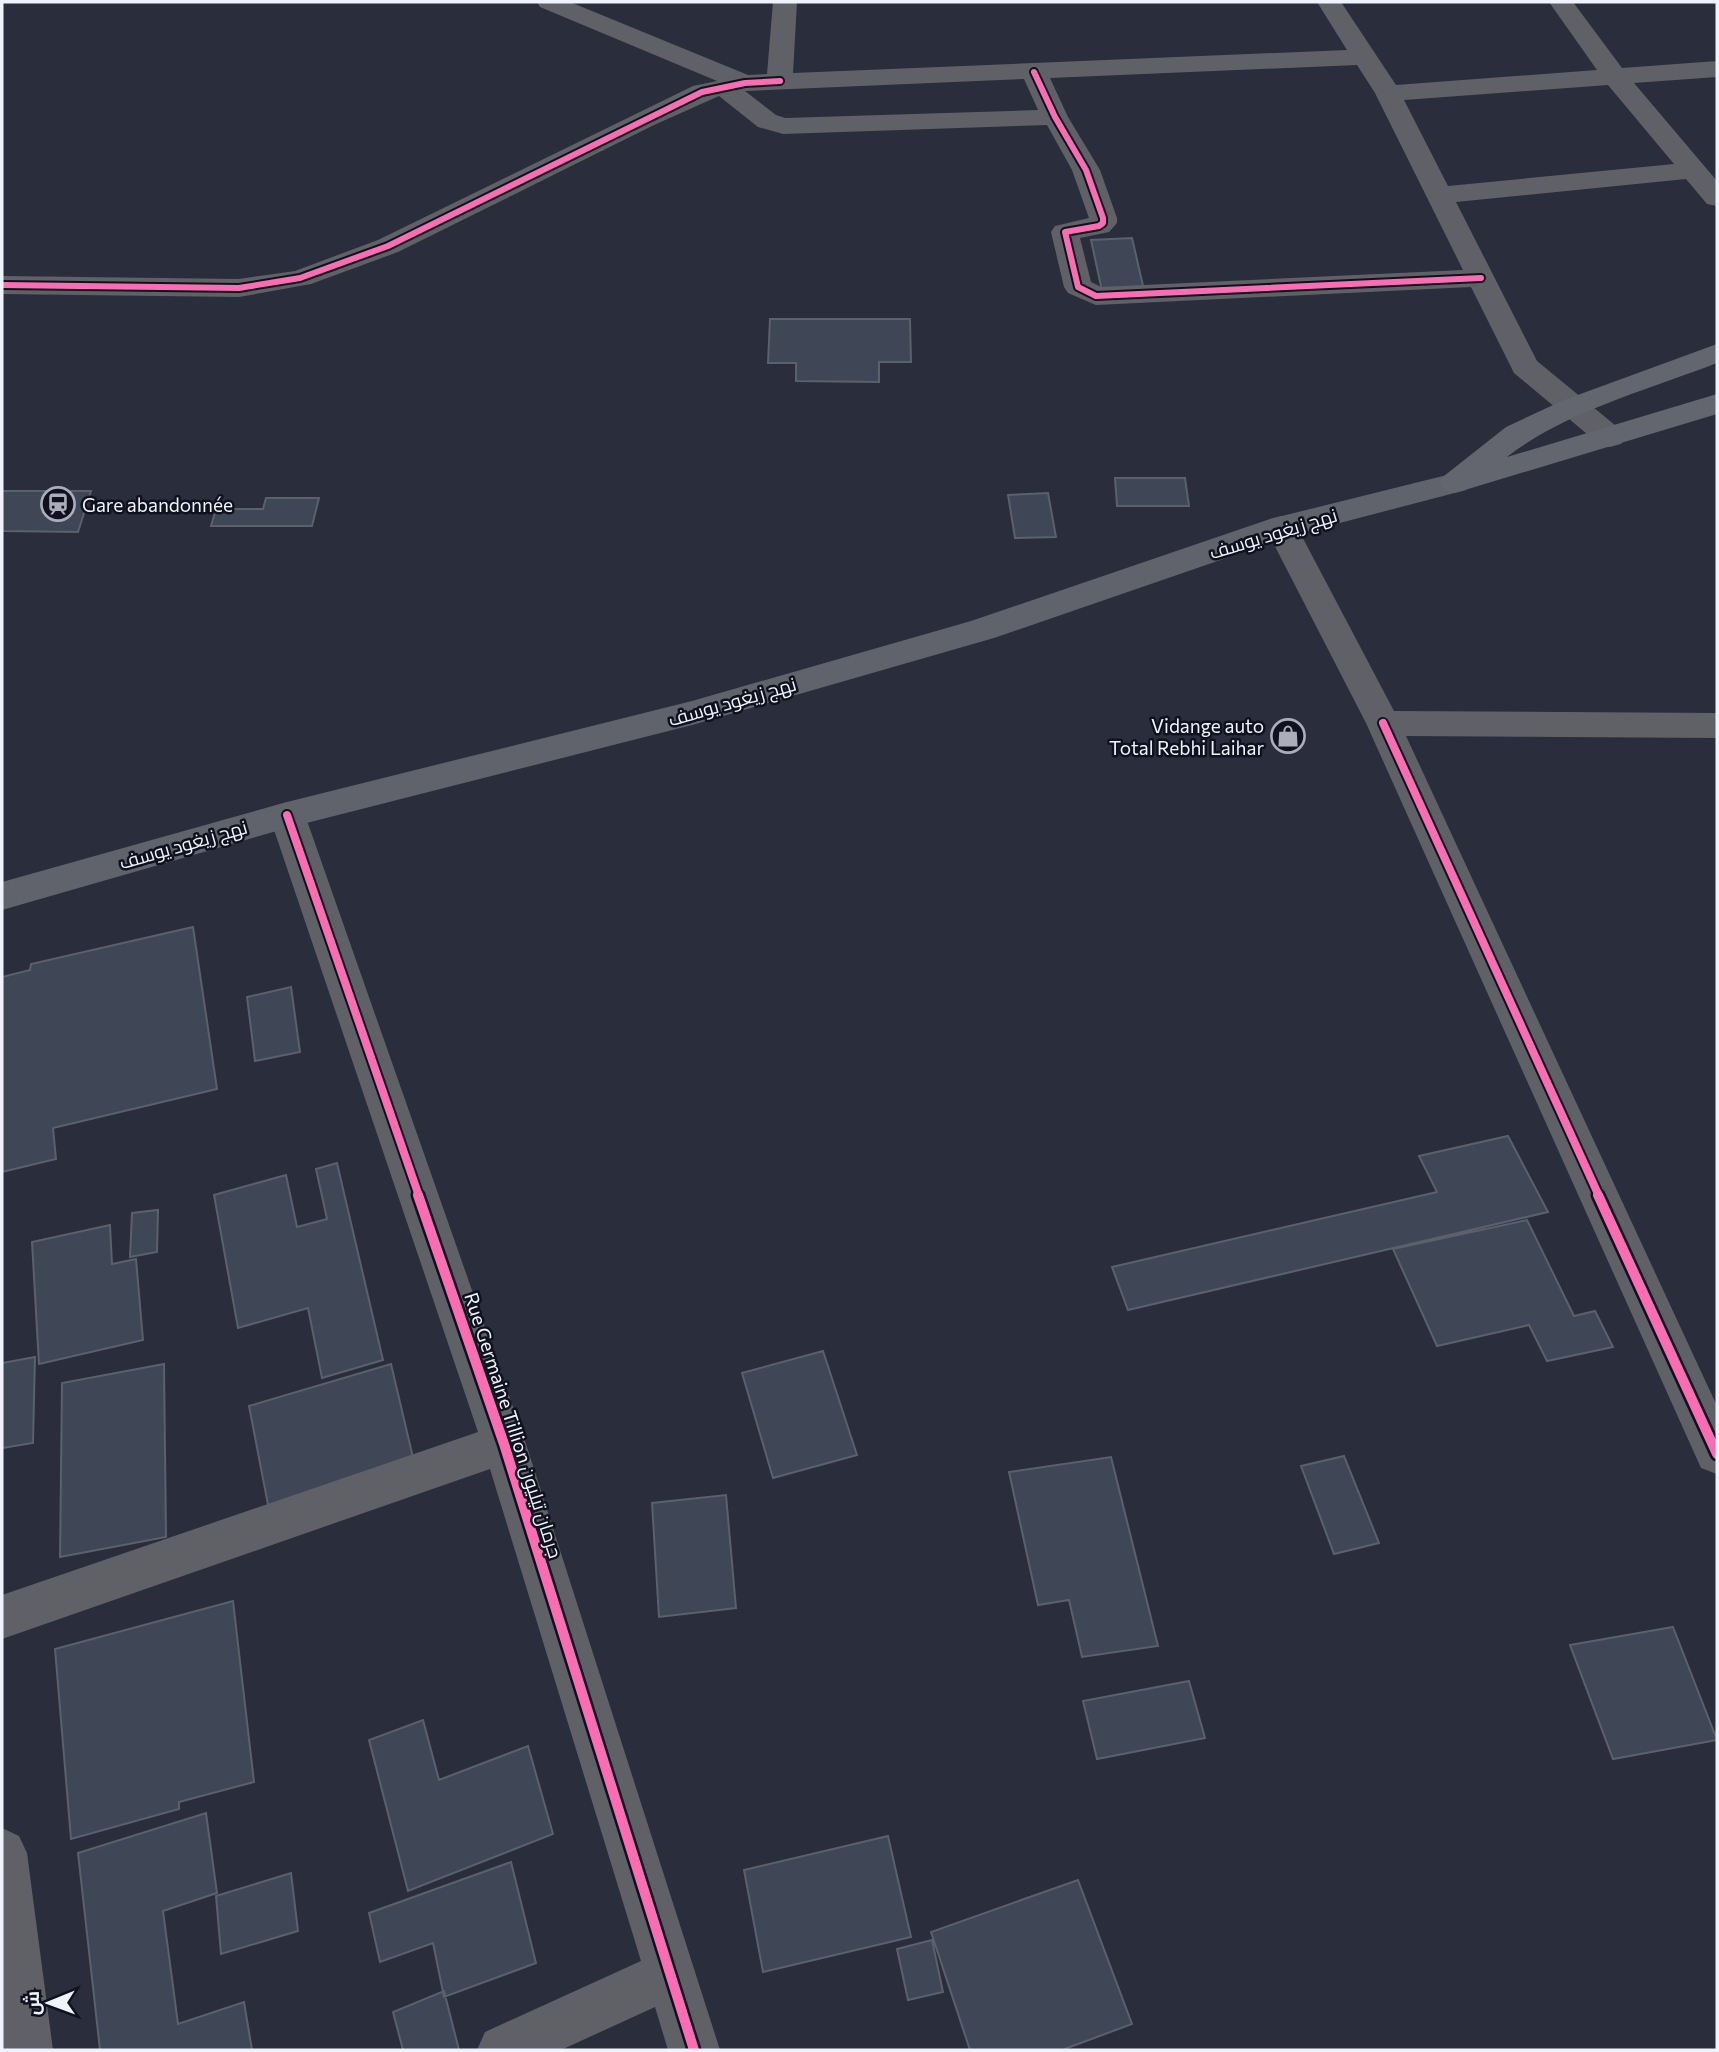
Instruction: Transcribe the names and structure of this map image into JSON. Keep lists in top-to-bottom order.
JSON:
{
  "streets": {
    "highway": ["نهج زيغود يوسف"],
    "street": ["Rue Germaine Tillion جرمان تيليون"]
  },
  "crossings": [
    ["نهج زيغود يوسف", "Rue Germaine Tillion جرمان تيليون"]
  ],
  "places": {
    "station": ["Gare abandonnée"],
    "shop": ["Vidange auto Total Rebhi Laihar"]
  },
  "north": "left"
}
